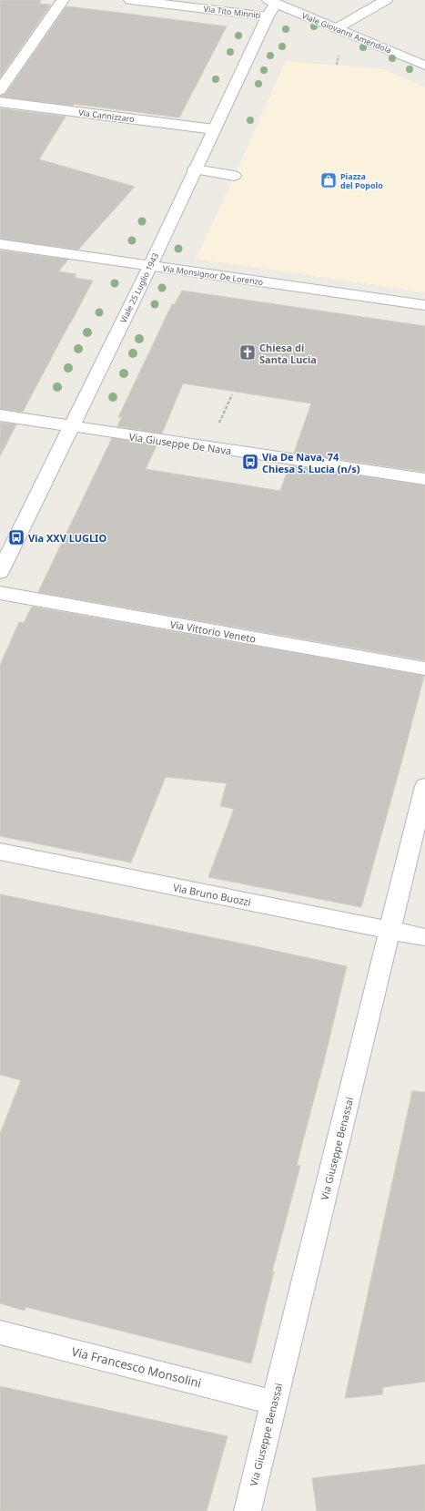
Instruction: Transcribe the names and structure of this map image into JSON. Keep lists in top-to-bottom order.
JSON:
{
  "streets": {
    "street": [
      "Via Tito Minniti",
      "Viale Giovanni Amendola",
      "Via Cannizzaro",
      "Via Monsignor De Lorenzo",
      "Viale 25 Luglio 1943",
      "Via Giuseppe De Nava",
      "Via Vittorio Veneto",
      "Via Bruno Buozzi",
      "Via Giuseppe Benassai",
      "Via Francesco Monsolini"
    ]
  },
  "crossings": [
    ["Via Tito Minniti", "Viale 25 Luglio 1943"],
    ["Viale Giovanni Amendola", "Viale 25 Luglio 1943"],
    ["Via Cannizzaro", "Viale 25 Luglio 1943"],
    ["Via Monsignor De Lorenzo", "Viale 25 Luglio 1943"],
    ["Viale 25 Luglio 1943", "Via Giuseppe De Nava"],
    ["Via Bruno Buozzi", "Via Giuseppe Benassai"],
    ["Via Giuseppe Benassai", "Via Francesco Monsolini"]
  ],
  "places": {
    "shop": ["Piazza del Popolo"],
    "church": ["Chiesa di Santa Lucia"],
    "bus stop": ["Via De Nava, 74 Chiesa S. Lucia (n/s)", "Via XXV LUGLIO"]
  }
}
